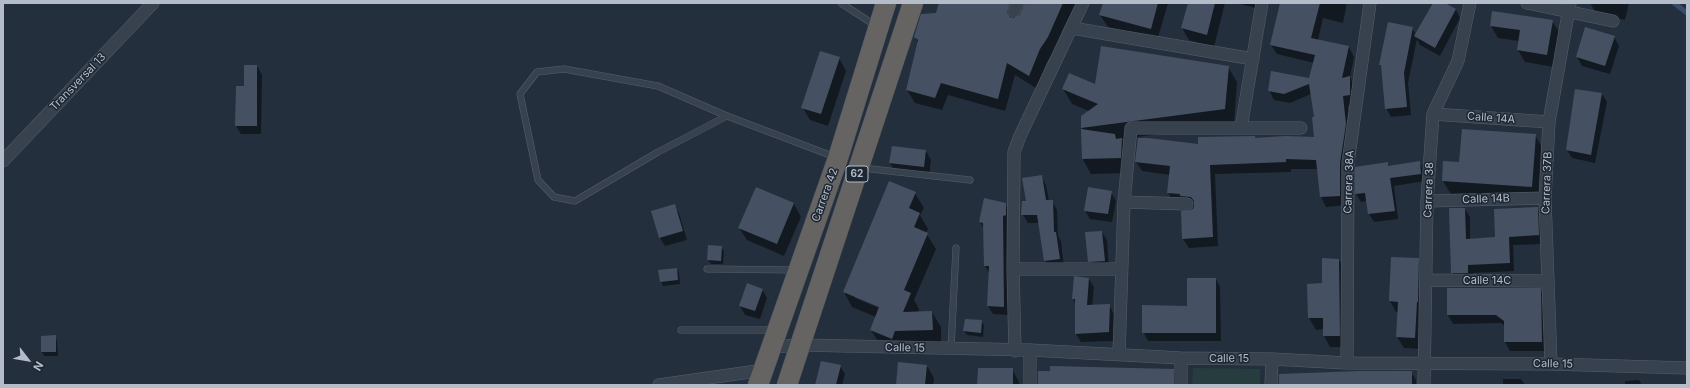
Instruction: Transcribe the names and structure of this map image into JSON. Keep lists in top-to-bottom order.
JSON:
{
  "streets": {
    "highway": ["62", "Carrera 42"],
    "street": [
      "Transversal 13",
      "Calle 14A",
      "Carrera 38A",
      "Carrera 37B",
      "Carrera 38",
      "Calle 14B",
      "Calle 14C",
      "Calle 15"
    ]
  },
  "crossings": [
    ["Calle 14A", "Carrera 37B"],
    ["Calle 14A", "Carrera 38"],
    ["62", "Calle 15"],
    ["Carrera 38A", "Calle 15"],
    ["Carrera 37B", "Calle 14B"],
    ["Carrera 37B", "Calle 14C"],
    ["Carrera 37B", "Calle 15"],
    ["Carrera 38", "Calle 14B"],
    ["Carrera 38", "Calle 14C"],
    ["Carrera 38", "Calle 15"],
    ["Carrera 42", "Calle 15"]
  ],
  "north": "bottom right"
}
